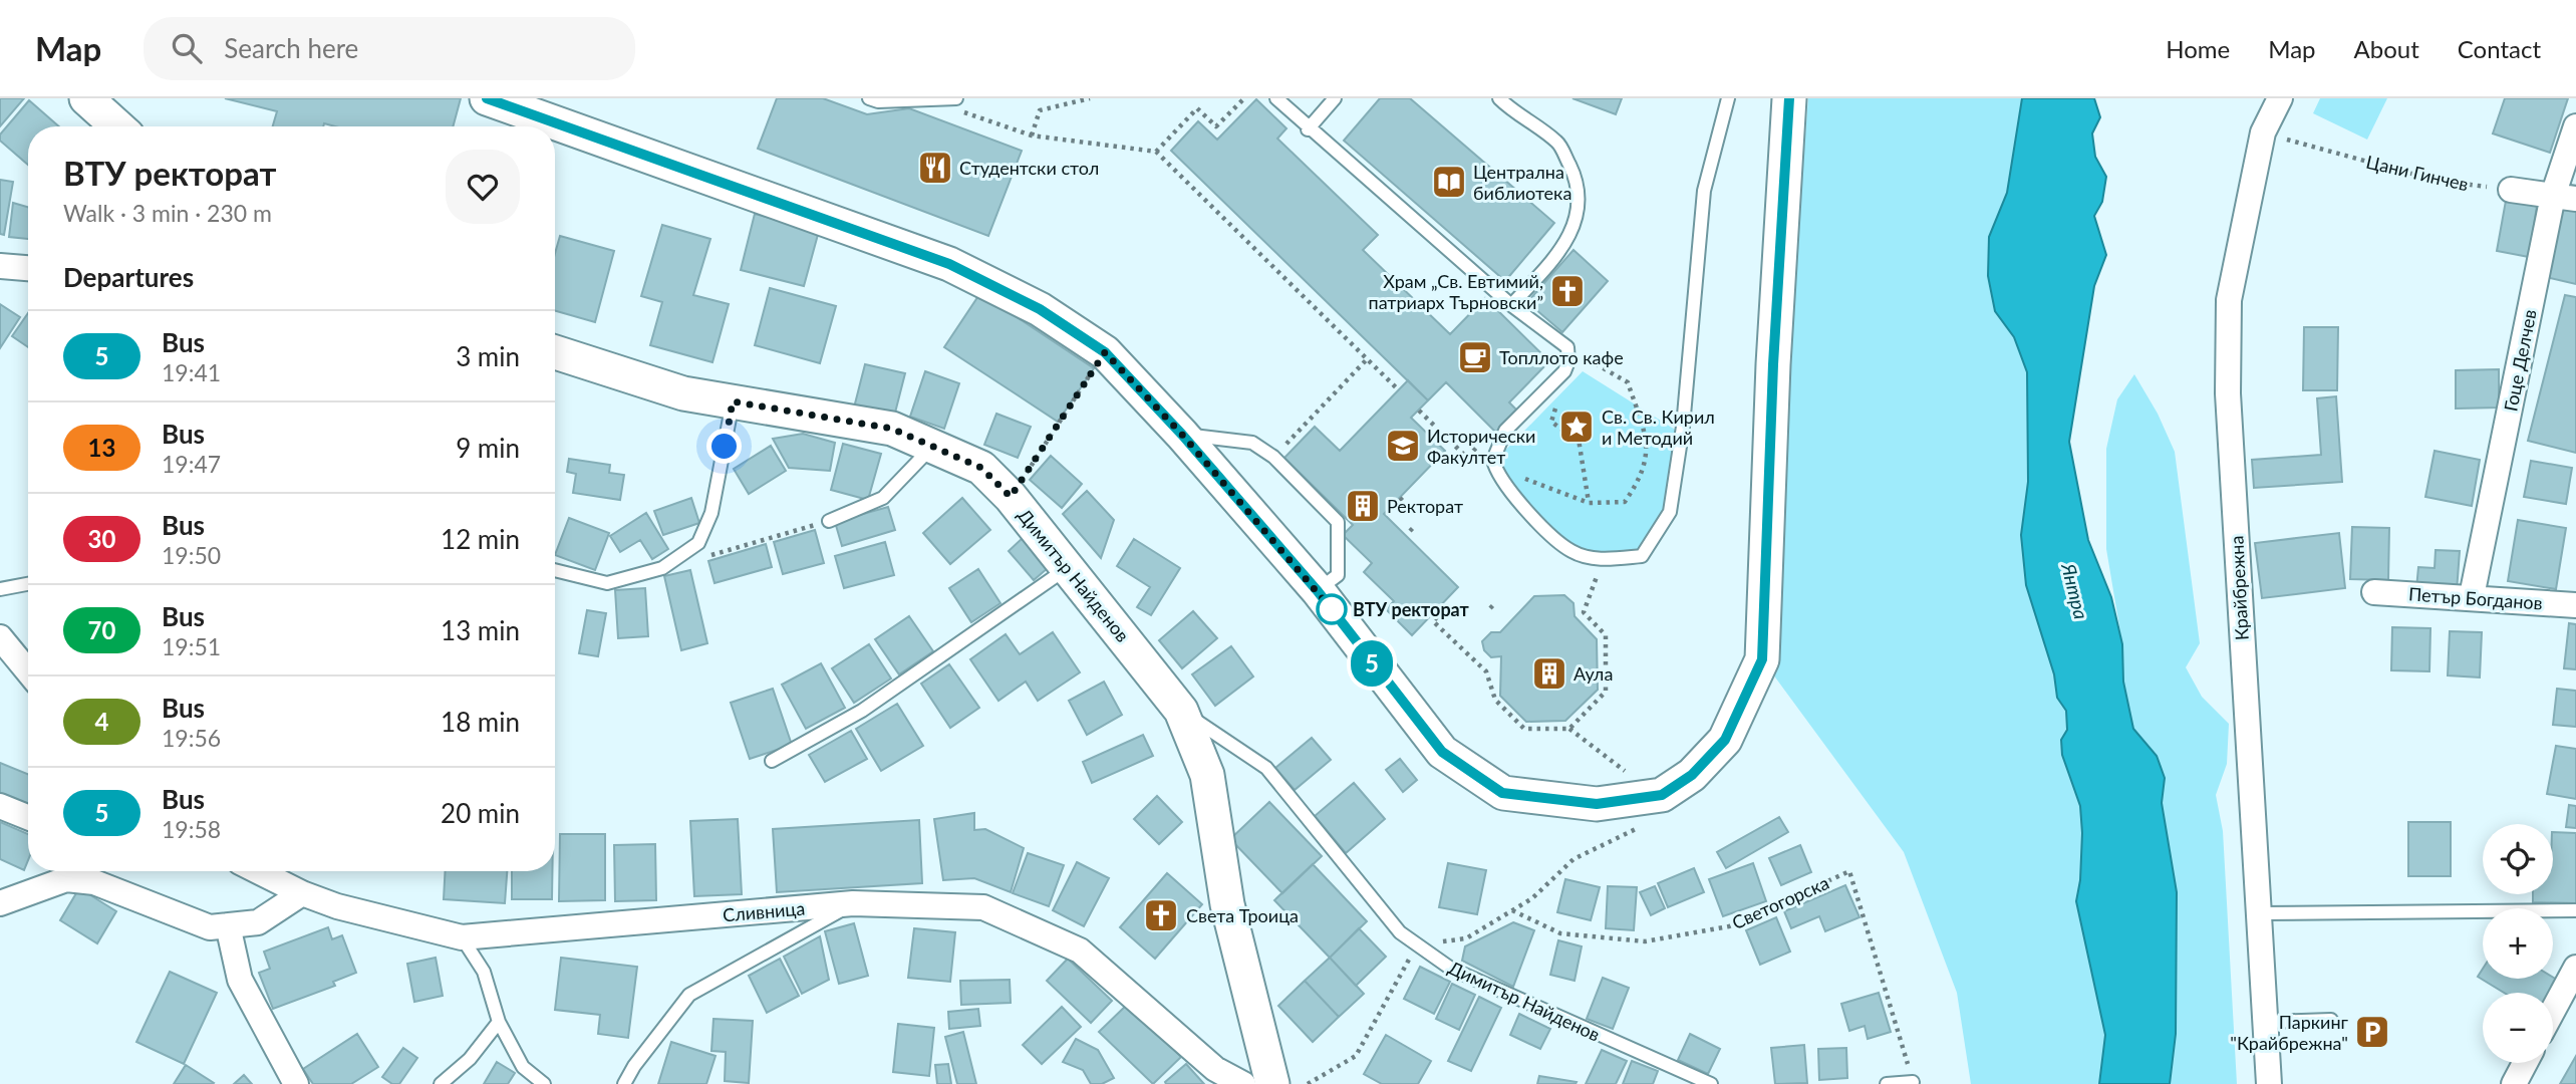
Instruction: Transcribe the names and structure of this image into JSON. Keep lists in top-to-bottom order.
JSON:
{
  "streets": {
    "street": [
      "Гоце Делчев",
      "Димитър Найденов",
      "Крайбрежна",
      "Петър Богданов",
      "Сливница"
    ],
    "path": ["Цани Гинчев", "Светогорска"]
  },
  "crossings": [
    ["Цани Гинчев", "Крайбрежна"],
    ["Гоце Делчев", "Петър Богданов"]
  ],
  "water": ["Янтра"],
  "places": {
    "restaurant": ["Студентски стол"],
    "library": ["Централна библиотека"],
    "church": ["Храм „Св. Евтимий, патриарх Търновски”", "Света Троица"],
    "cafe": ["Топллото кафе"],
    "place": ["Св. Св. Кирил и Методий"],
    "school or university": ["Исторически Факултет"],
    "building": ["Ректорат", "Аула"],
    "other": ["ВТУ ректорат"],
    "parking": ["Паркинг \"Крайбрежна\""]
  },
  "lines": ["bus line 5"],
  "page": {
    "header": "Map",
    "search": "Search here",
    "nav": [
      "Home",
      "Map",
      "About",
      "Contact"
    ],
    "on_map": "5",
    "heading": [
      ["ВТУ ректорат", "Walk · 3 min · 230 m"],
      "Departures"
    ],
    "list": [
      {
        "mark": "5",
        "name": "Bus",
        "note": "19:41",
        "value": "3 min"
      },
      {
        "mark": "13",
        "name": "Bus",
        "note": "19:47",
        "value": "9 min"
      },
      {
        "mark": "30",
        "name": "Bus",
        "note": "19:50",
        "value": "12 min"
      },
      {
        "mark": "70",
        "name": "Bus",
        "note": "19:51",
        "value": "13 min"
      },
      {
        "mark": "4",
        "name": "Bus",
        "note": "19:56",
        "value": "18 min"
      },
      {
        "mark": "5",
        "name": "Bus",
        "note": "19:58",
        "value": "20 min"
      }
    ],
    "map_buttons": ["+", "−"]
  }
}
